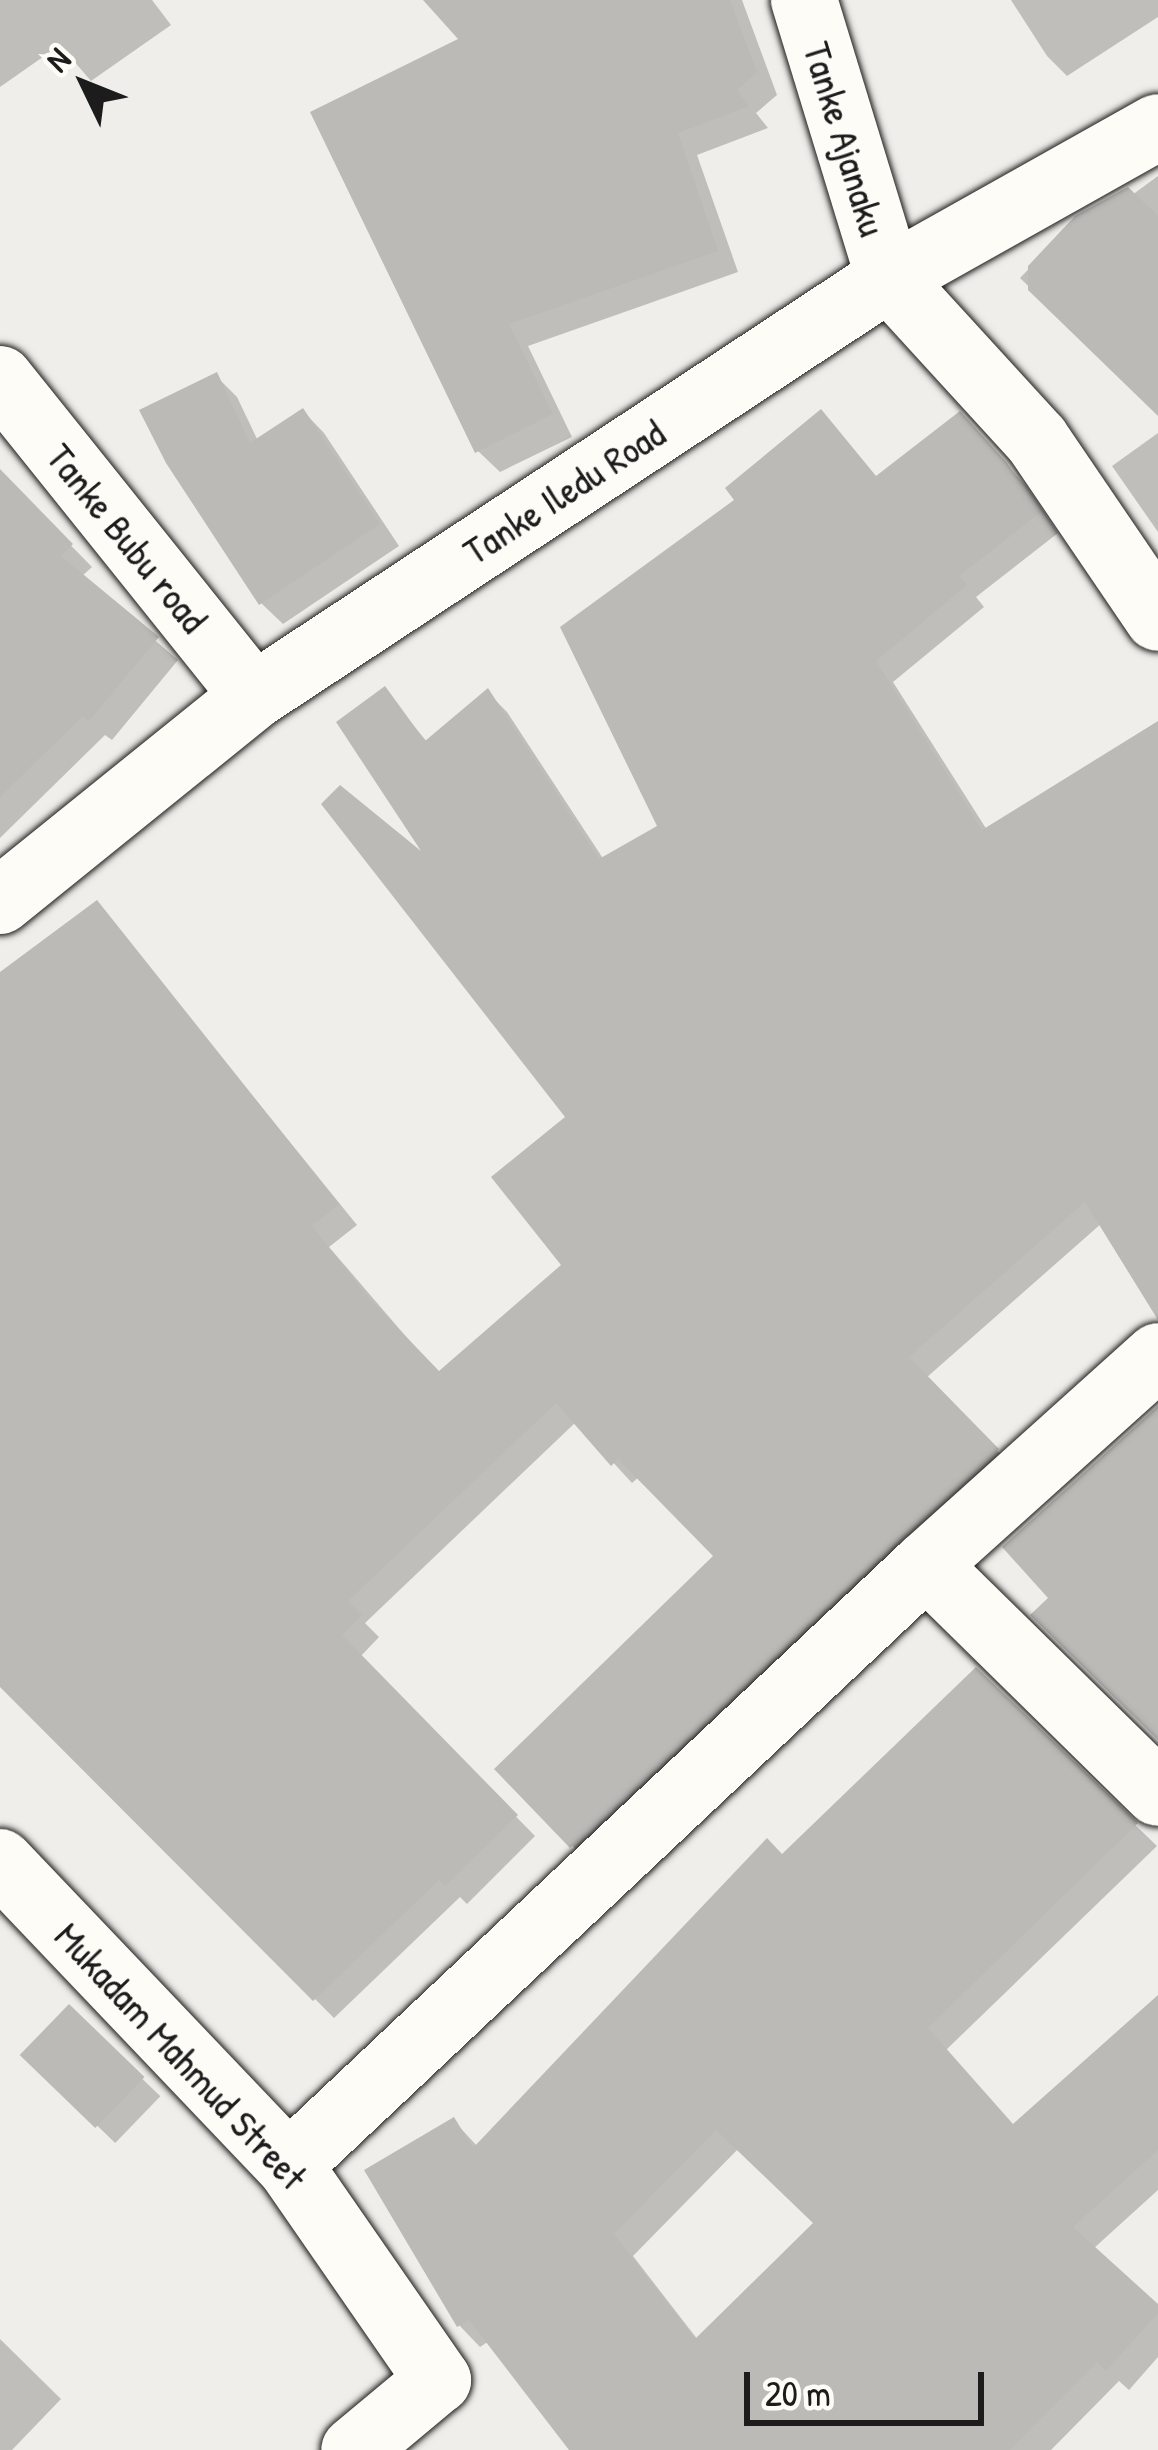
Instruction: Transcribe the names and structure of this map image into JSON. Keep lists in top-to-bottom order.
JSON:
{
  "streets": {
    "street": [
      "Tanke Ajanaku",
      "Tanke Iledu Road",
      "Tanke Bubu road",
      "Mukadam Mahmud Street"
    ]
  },
  "crossings": [
    ["Tanke Ajanaku", "Tanke Iledu Road"],
    ["Tanke Iledu Road", "Tanke Bubu road"]
  ],
  "scale_bar": "20 m",
  "north": "top left"
}
